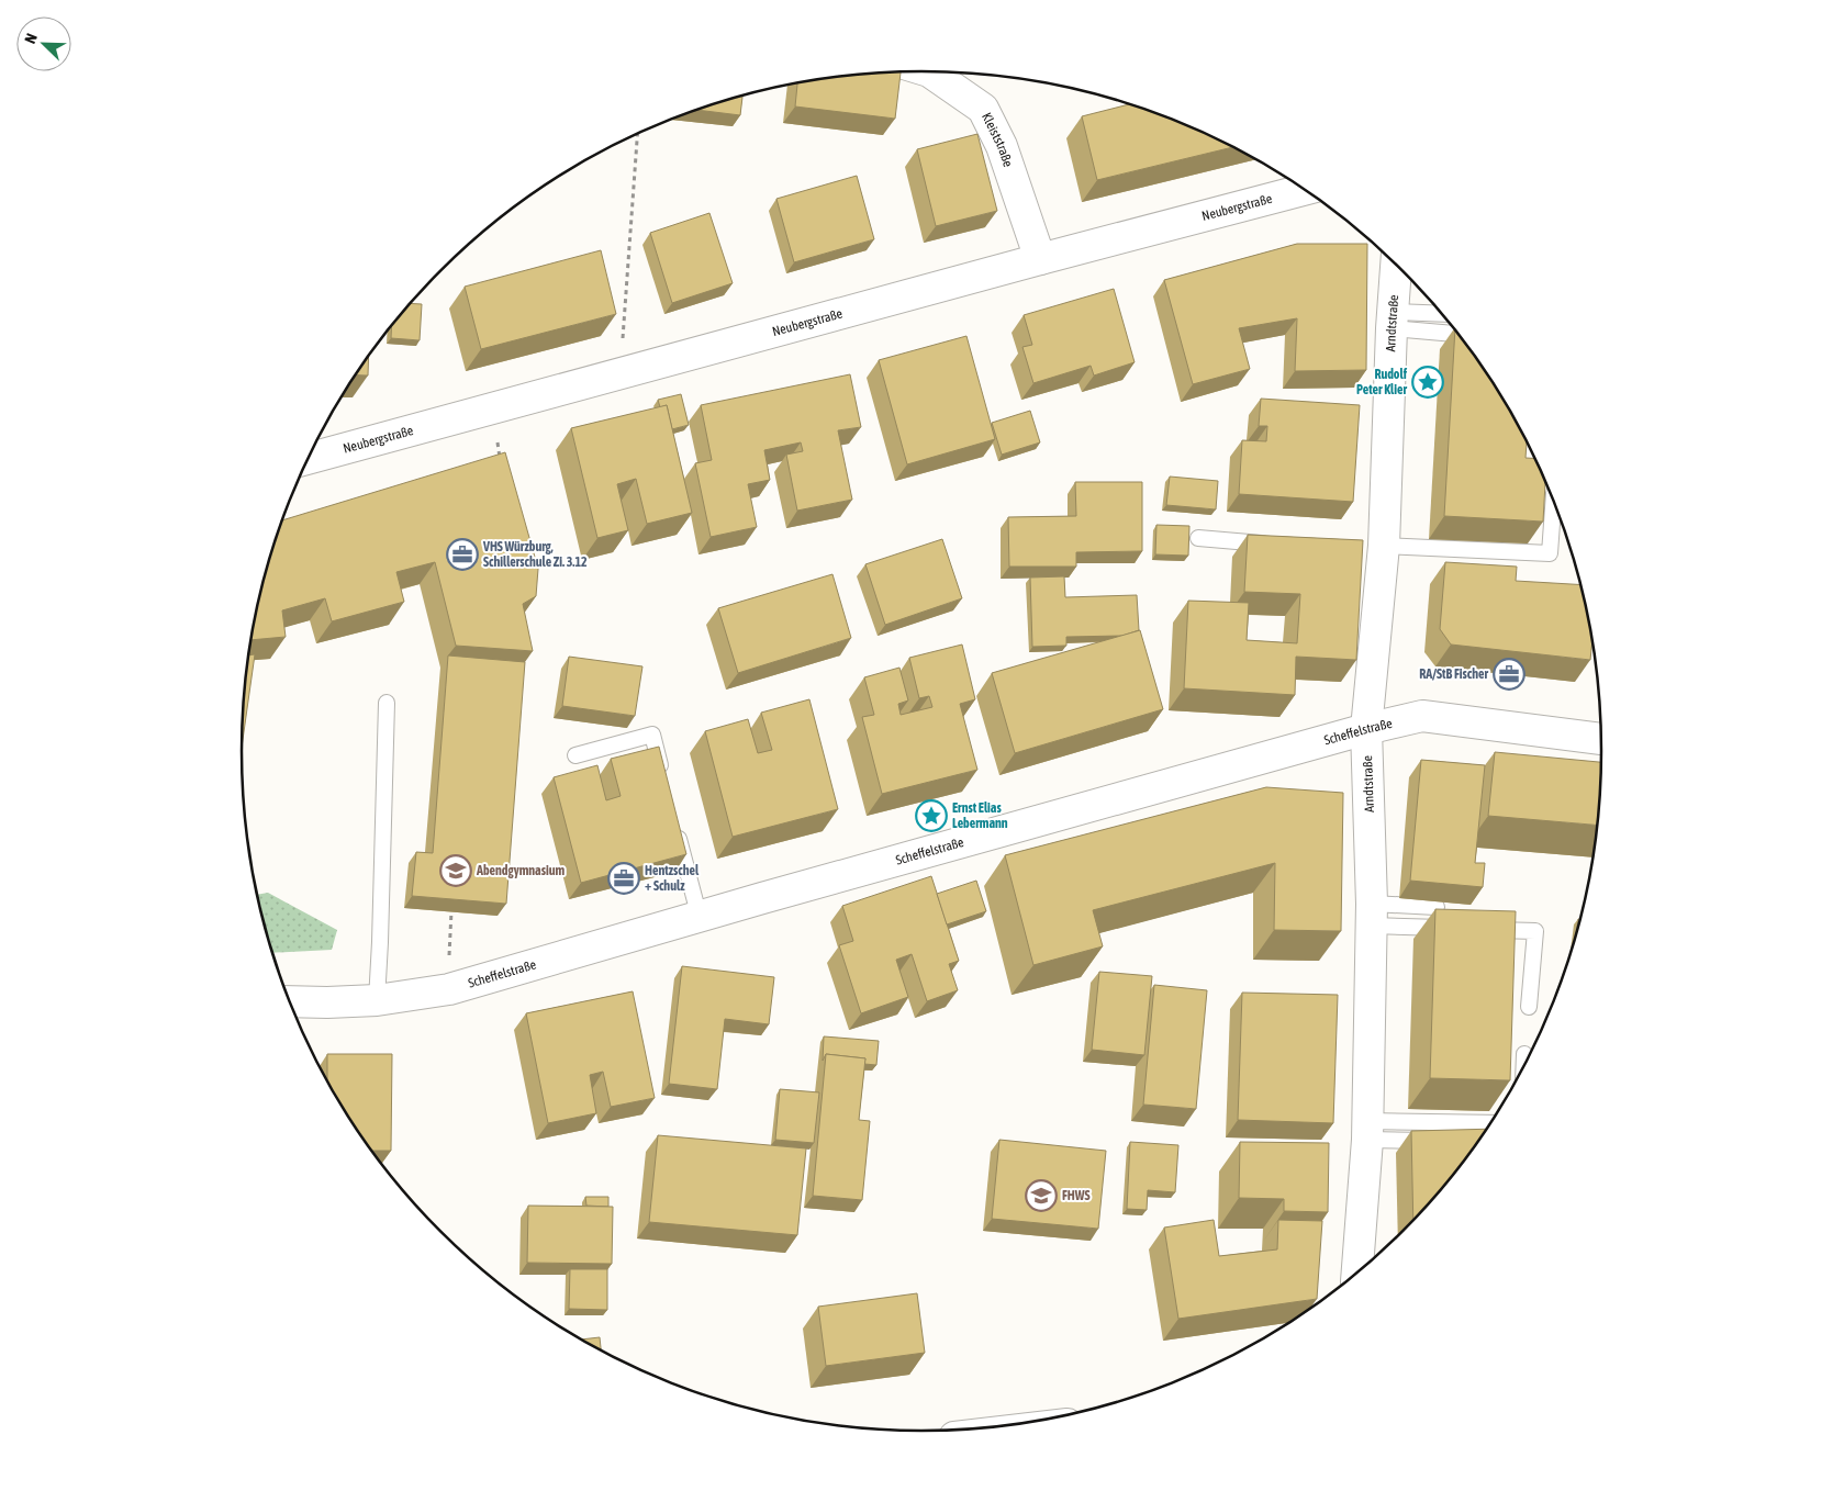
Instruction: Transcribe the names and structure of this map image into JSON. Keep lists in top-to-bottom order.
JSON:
{
  "streets": {
    "street": [
      "Kleiststraße",
      "Neubergstraße",
      "Arndtstraße",
      "Scheffelstraße"
    ]
  },
  "crossings": [
    ["Kleiststraße", "Neubergstraße"],
    ["Arndtstraße", "Scheffelstraße"]
  ],
  "places": {
    "place": ["Rudolf Peter Klier", "Ernst Elias Lebermann"],
    "office": ["VHS Würzburg, Schillerschule Zi. 3.12", "RA/StB Fischer", "Hentzschel + Schulz"],
    "school or university": ["Abendgymnasium", "FHWS"]
  },
  "north": "top left"
}
